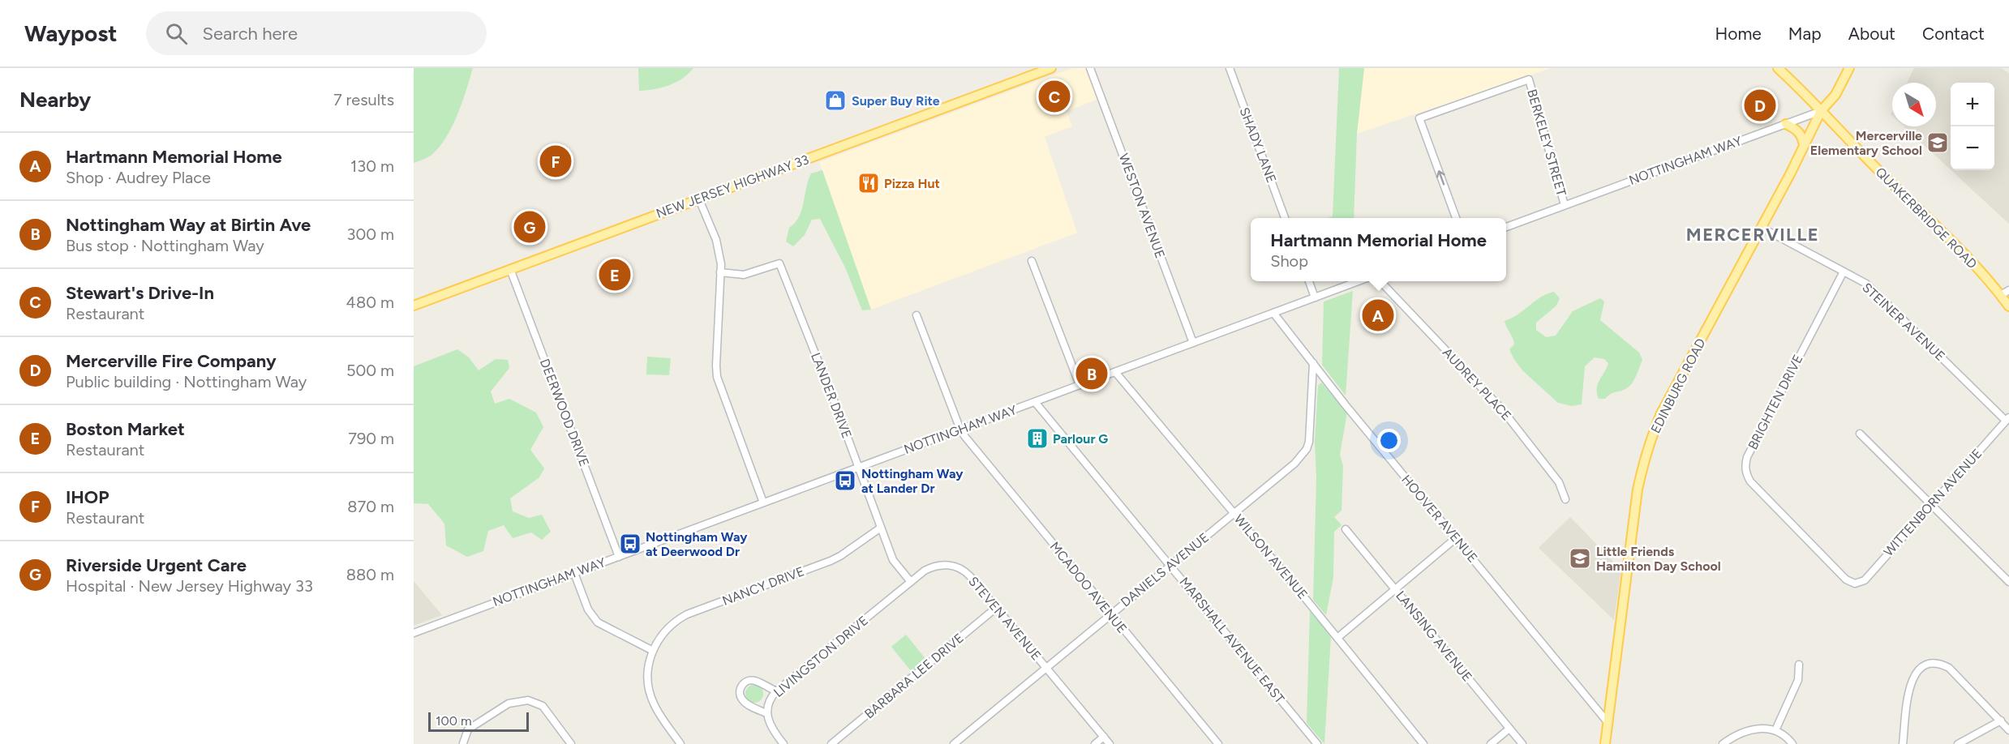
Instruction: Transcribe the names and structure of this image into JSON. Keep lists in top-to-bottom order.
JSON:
{
  "streets": {
    "main road": [
      "NOTTINGHAM WAY",
      "NEW JERSEY HIGHWAY 33",
      "QUAKERBRIDGE ROAD",
      "EDINBURG ROAD"
    ],
    "street": [
      "BERKELEY STREET",
      "SHADY LANE",
      "WESTON AVENUE",
      "STEINER AVENUE",
      "AUDREY PLACE",
      "LANDER DRIVE",
      "BRIGHTEN DRIVE",
      "DEERWOOD DRIVE",
      "WITTENBORN AVENUE",
      "HOOVER AVENUE",
      "WILSON AVENUE",
      "DANIELS AVENUE",
      "NANCY DRIVE",
      "MCADOO AVENUE",
      "STEVEN AVENUE",
      "LANSING AVENUE",
      "MARSHALL AVENUE EAST",
      "LIVINGSTON DRIVE",
      "BARBARA LEE DRIVE"
    ]
  },
  "crossings": [
    ["BERKELEY STREET", "NOTTINGHAM WAY"],
    ["NOTTINGHAM WAY", "WESTON AVENUE"],
    ["NOTTINGHAM WAY", "QUAKERBRIDGE ROAD"],
    ["NOTTINGHAM WAY", "EDINBURG ROAD"],
    ["NOTTINGHAM WAY", "LANDER DRIVE"],
    ["NOTTINGHAM WAY", "DEERWOOD DRIVE"],
    ["NOTTINGHAM WAY", "HOOVER AVENUE"],
    ["NOTTINGHAM WAY", "WILSON AVENUE"],
    ["NOTTINGHAM WAY", "MCADOO AVENUE"],
    ["NOTTINGHAM WAY", "MARSHALL AVENUE EAST"],
    ["NEW JERSEY HIGHWAY 33", "DEERWOOD DRIVE"],
    ["QUAKERBRIDGE ROAD", "EDINBURG ROAD"],
    ["STEINER AVENUE", "EDINBURG ROAD"],
    ["STEINER AVENUE", "BRIGHTEN DRIVE"],
    ["STEINER AVENUE", "WITTENBORN AVENUE"],
    ["EDINBURG ROAD", "HOOVER AVENUE"],
    ["LANDER DRIVE", "NANCY DRIVE"],
    ["LANDER DRIVE", "STEVEN AVENUE"],
    ["LANDER DRIVE", "LIVINGSTON DRIVE"],
    ["BRIGHTEN DRIVE", "WITTENBORN AVENUE"],
    ["HOOVER AVENUE", "DANIELS AVENUE"],
    ["WILSON AVENUE", "DANIELS AVENUE"],
    ["DANIELS AVENUE", "MCADOO AVENUE"],
    ["DANIELS AVENUE", "STEVEN AVENUE"],
    ["DANIELS AVENUE", "MARSHALL AVENUE EAST"],
    ["STEVEN AVENUE", "LIVINGSTON DRIVE"],
    ["STEVEN AVENUE", "BARBARA LEE DRIVE"]
  ],
  "districts": ["MERCERVILLE"],
  "places": {
    "shop": ["Super Buy Rite"],
    "school or university": ["Mercerville Elementary School", "Little Friends Hamilton Day School"],
    "restaurant": ["Pizza Hut"],
    "building": ["Parlour G"],
    "bus stop": ["Nottingham Way at Lander Dr", "Nottingham Way at Deerwood Dr"]
  },
  "scale_bar": "100 m",
  "north": "bottom right",
  "page": {
    "header": "Waypost",
    "search": "Search here",
    "nav": [
      "Home",
      "Map",
      "About",
      "Contact"
    ],
    "heading": ["Nearby", "7 results"],
    "pins": [
      "C",
      "D",
      "F",
      "G",
      "E",
      "A",
      "B"
    ],
    "map_buttons": ["+", "−"],
    "list": [
      {
        "mark": "A",
        "name": "Hartmann Memorial Home",
        "note": "Shop · Audrey Place",
        "value": "130 m"
      },
      {
        "mark": "B",
        "name": "Nottingham Way at Birtin Ave",
        "note": "Bus stop · Nottingham Way",
        "value": "300 m"
      },
      {
        "mark": "C",
        "name": "Stewart's Drive-In",
        "note": "Restaurant",
        "value": "480 m"
      },
      {
        "mark": "D",
        "name": "Mercerville Fire Company",
        "note": "Public building · Nottingham Way",
        "value": "500 m"
      },
      {
        "mark": "E",
        "name": "Boston Market",
        "note": "Restaurant",
        "value": "790 m"
      },
      {
        "mark": "F",
        "name": "IHOP",
        "note": "Restaurant",
        "value": "870 m"
      },
      {
        "mark": "G",
        "name": "Riverside Urgent Care",
        "note": "Hospital · New Jersey Highway 33",
        "value": "880 m"
      }
    ],
    "popup": ["Hartmann Memorial Home", "Shop"],
    "scale": "100 m"
  }
}
